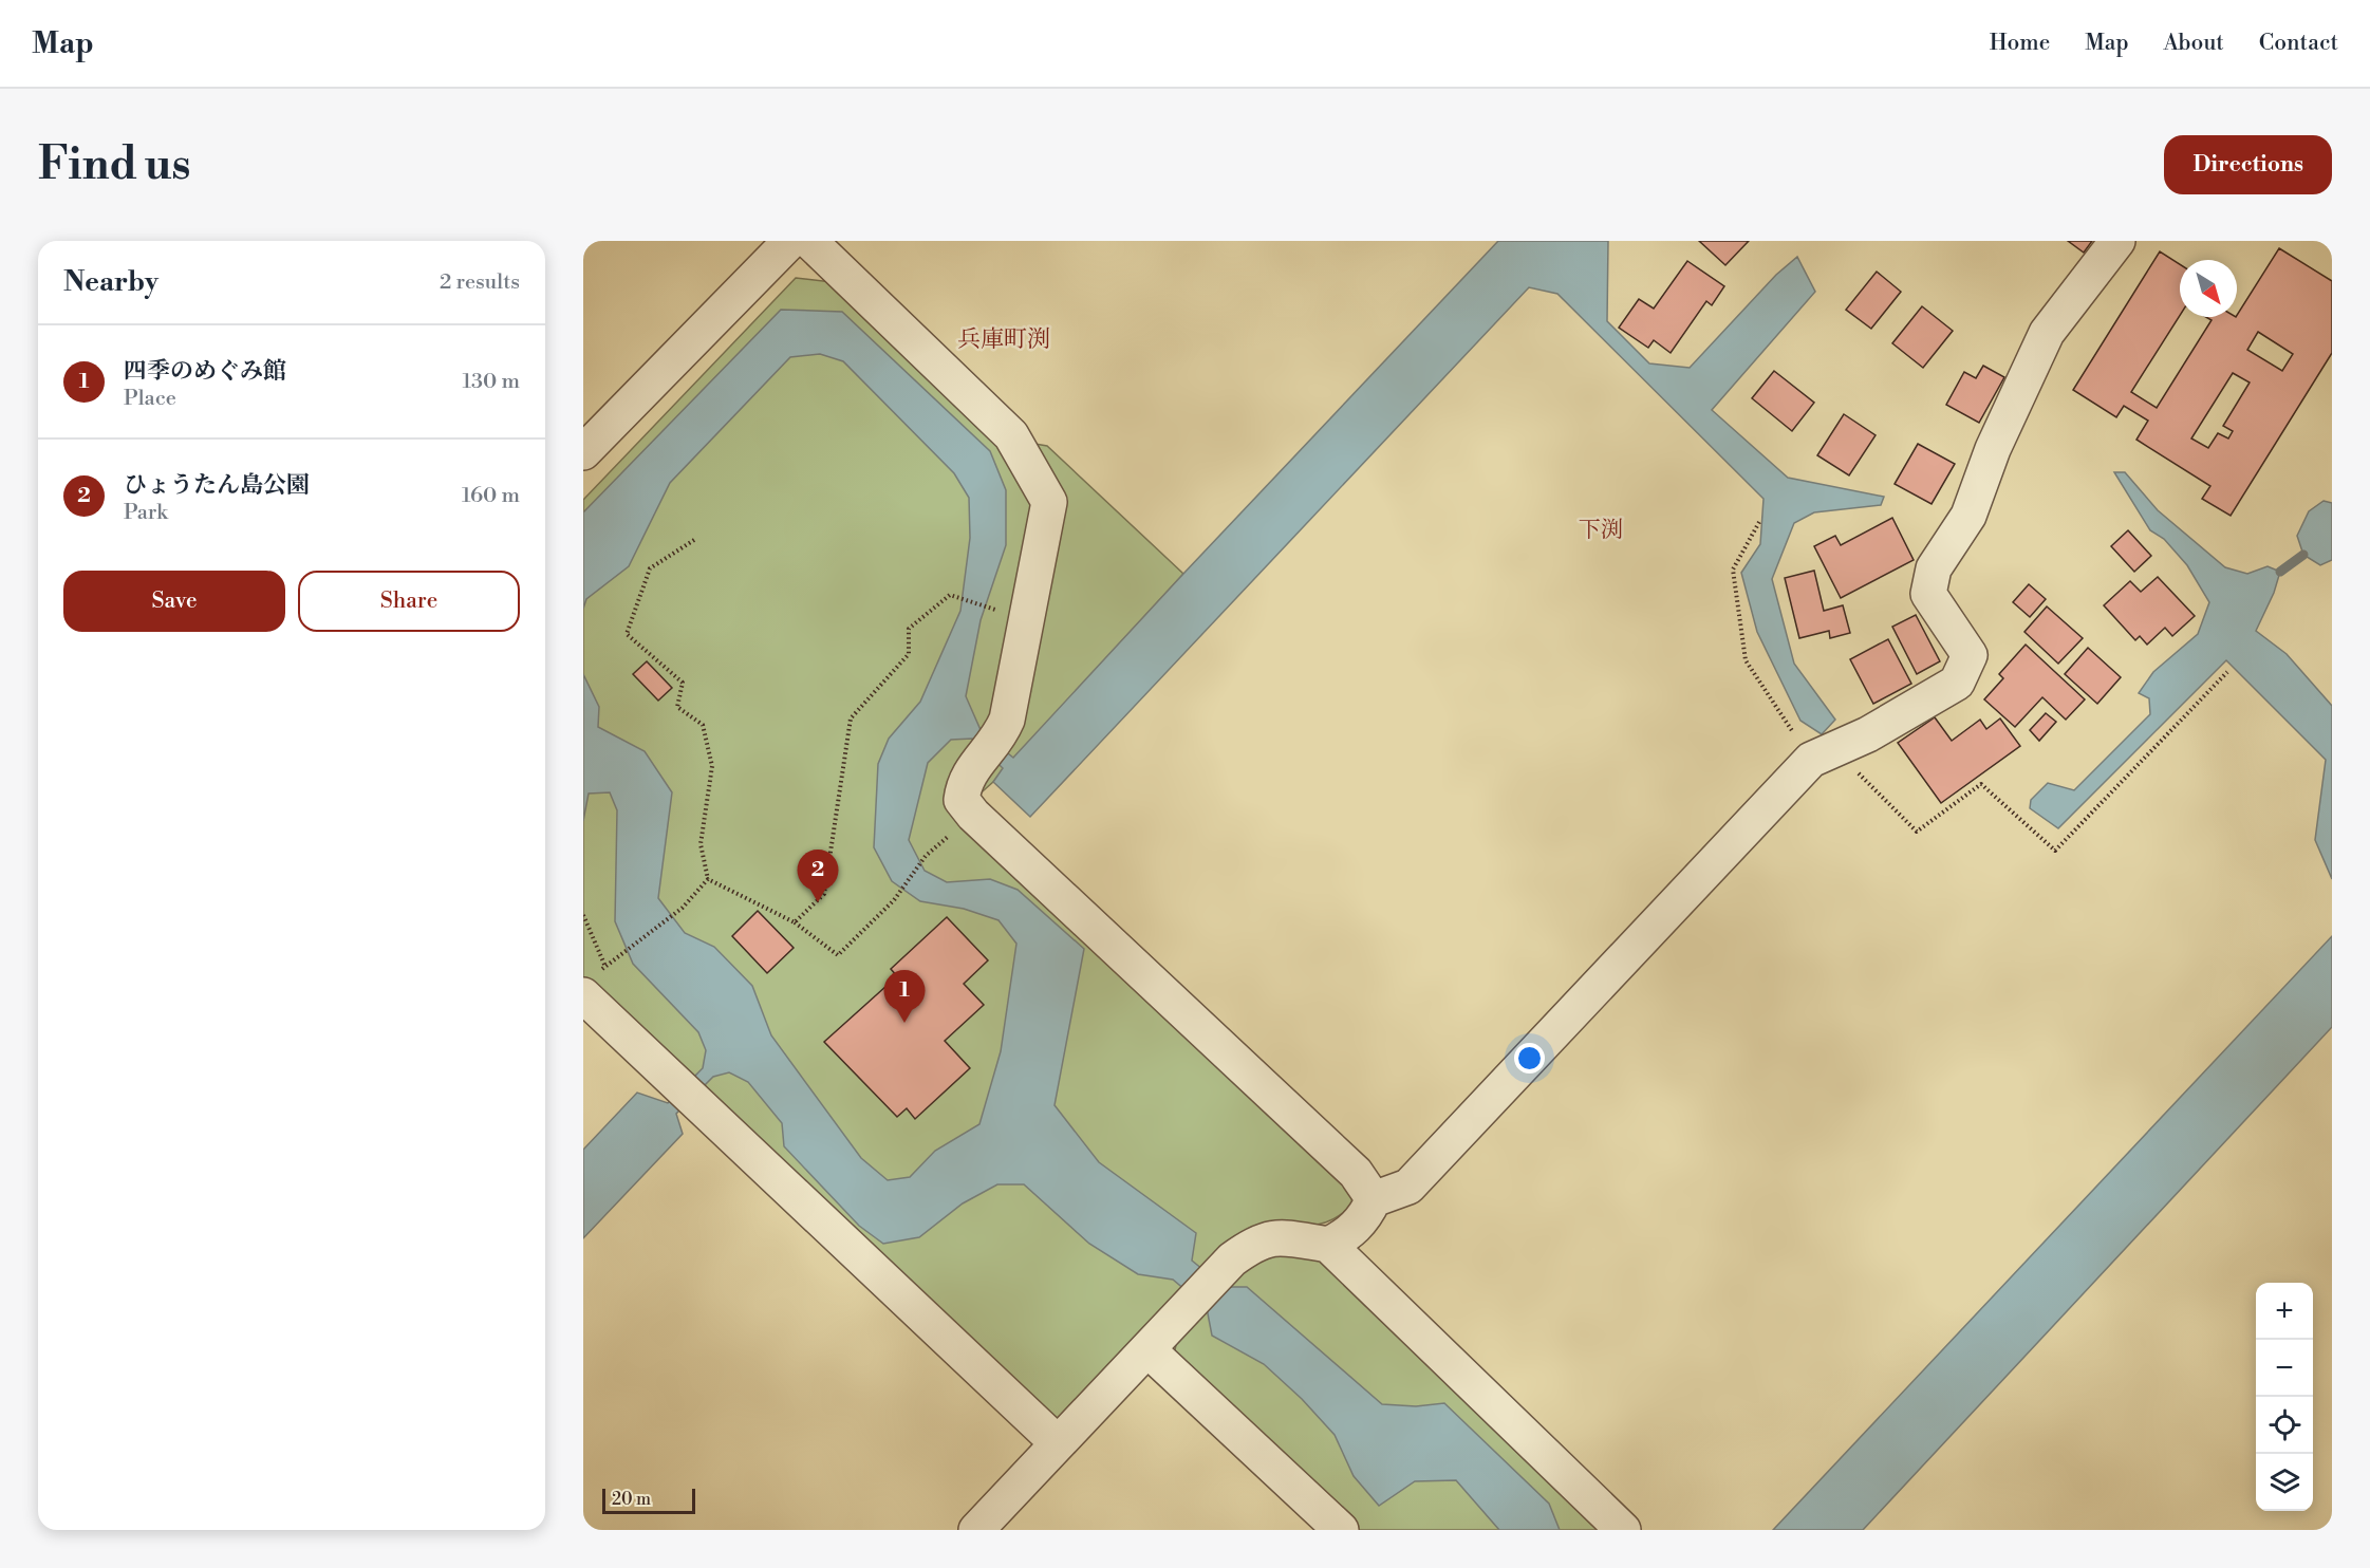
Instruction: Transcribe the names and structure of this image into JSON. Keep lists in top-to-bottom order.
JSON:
{
  "districts": ["兵庫町渕", "下渕"],
  "scale_bar": "20 m",
  "north": "bottom right",
  "page": {
    "header": "Map",
    "nav": [
      "Home",
      "Map",
      "About",
      "Contact"
    ],
    "buttons": [
      "Directions",
      ["Save", "Share"]
    ],
    "title": "Find us",
    "heading": ["Nearby", "2 results"],
    "list": [
      {
        "mark": "1",
        "name": "四季のめぐみ館",
        "note": "Place",
        "value": "130 m"
      },
      {
        "mark": "2",
        "name": "ひょうたん島公園",
        "note": "Park",
        "value": "160 m"
      }
    ],
    "pins": ["2", "1"],
    "map_buttons": ["+", "−"],
    "scale": "20 m"
  }
}
